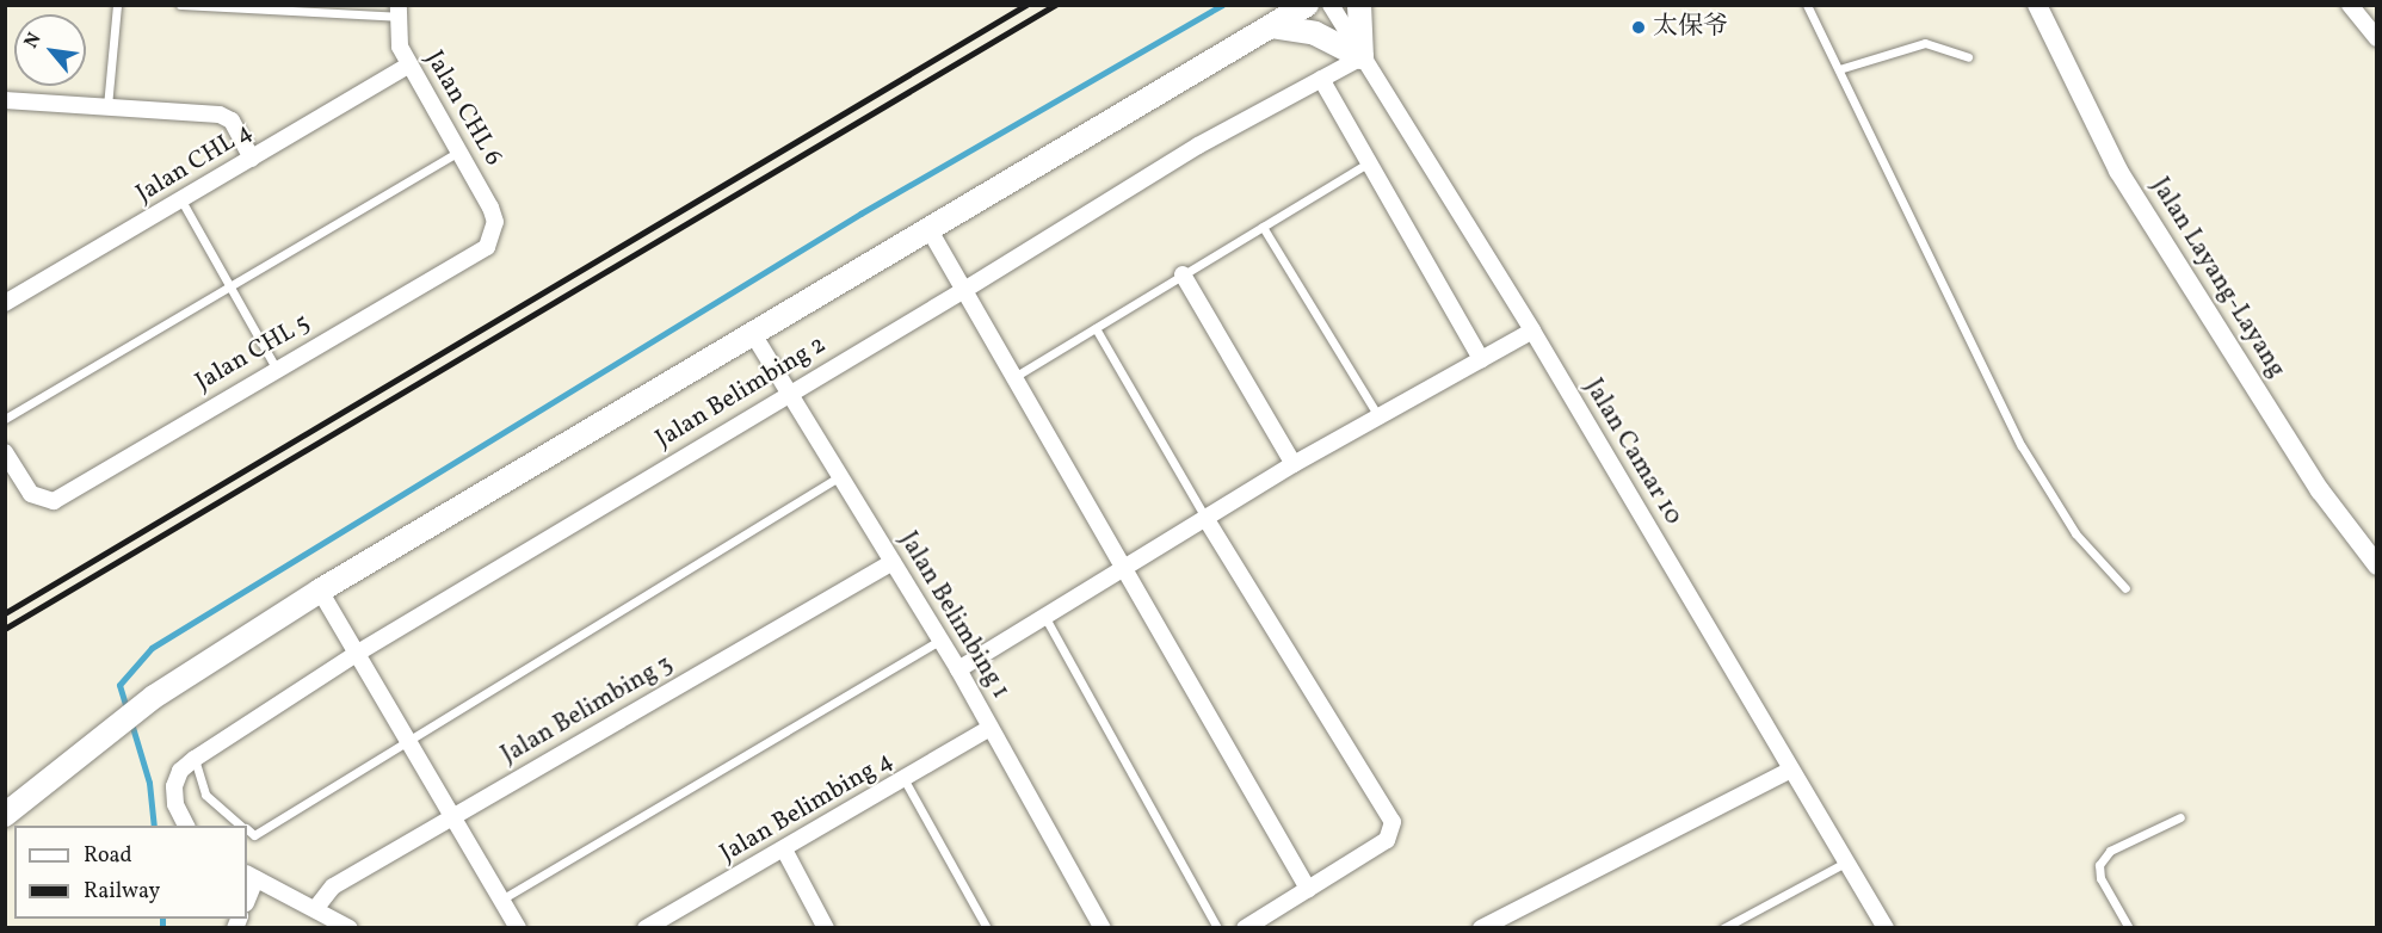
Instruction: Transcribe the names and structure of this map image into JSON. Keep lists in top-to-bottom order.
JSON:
{
  "streets": {
    "street": [
      "Jalan CHL 6",
      "Jalan CHL 4",
      "Jalan Layang-Layang",
      "Jalan CHL 5",
      "Jalan Belimbing 2",
      "Jalan Camar 10",
      "Jalan Belimbing 1",
      "Jalan Belimbing 3",
      "Jalan Belimbing 4"
    ]
  },
  "crossings": [
    ["Jalan CHL 6", "Jalan CHL 4"],
    ["Jalan CHL 6", "Jalan CHL 5"],
    ["Jalan Belimbing 2", "Jalan Camar 10"],
    ["Jalan Belimbing 2", "Jalan Belimbing 1"],
    ["Jalan Belimbing 1", "Jalan Belimbing 3"],
    ["Jalan Belimbing 1", "Jalan Belimbing 4"]
  ],
  "places": ["太保爷"],
  "legend": ["Road", "Railway"],
  "north": "top left"
}
